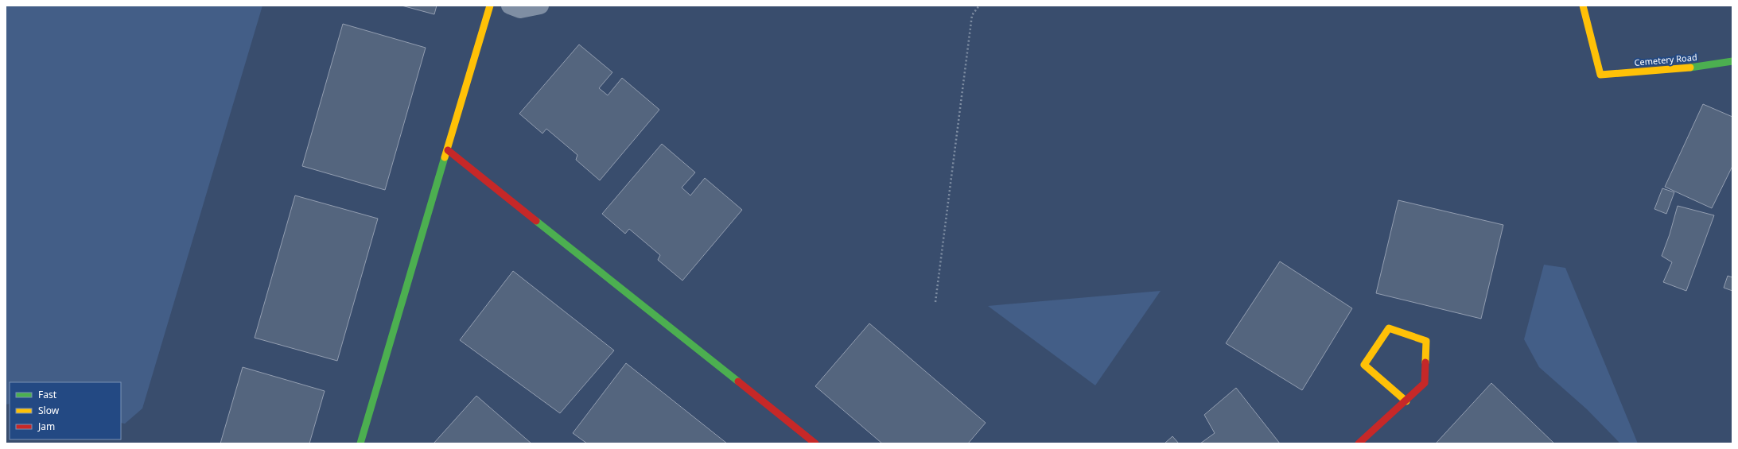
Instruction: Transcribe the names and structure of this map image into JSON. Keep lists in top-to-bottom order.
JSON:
{
  "streets": {
    "street": ["Cemetery Road"]
  },
  "legend": ["Fast", "Slow", "Jam"]
}
